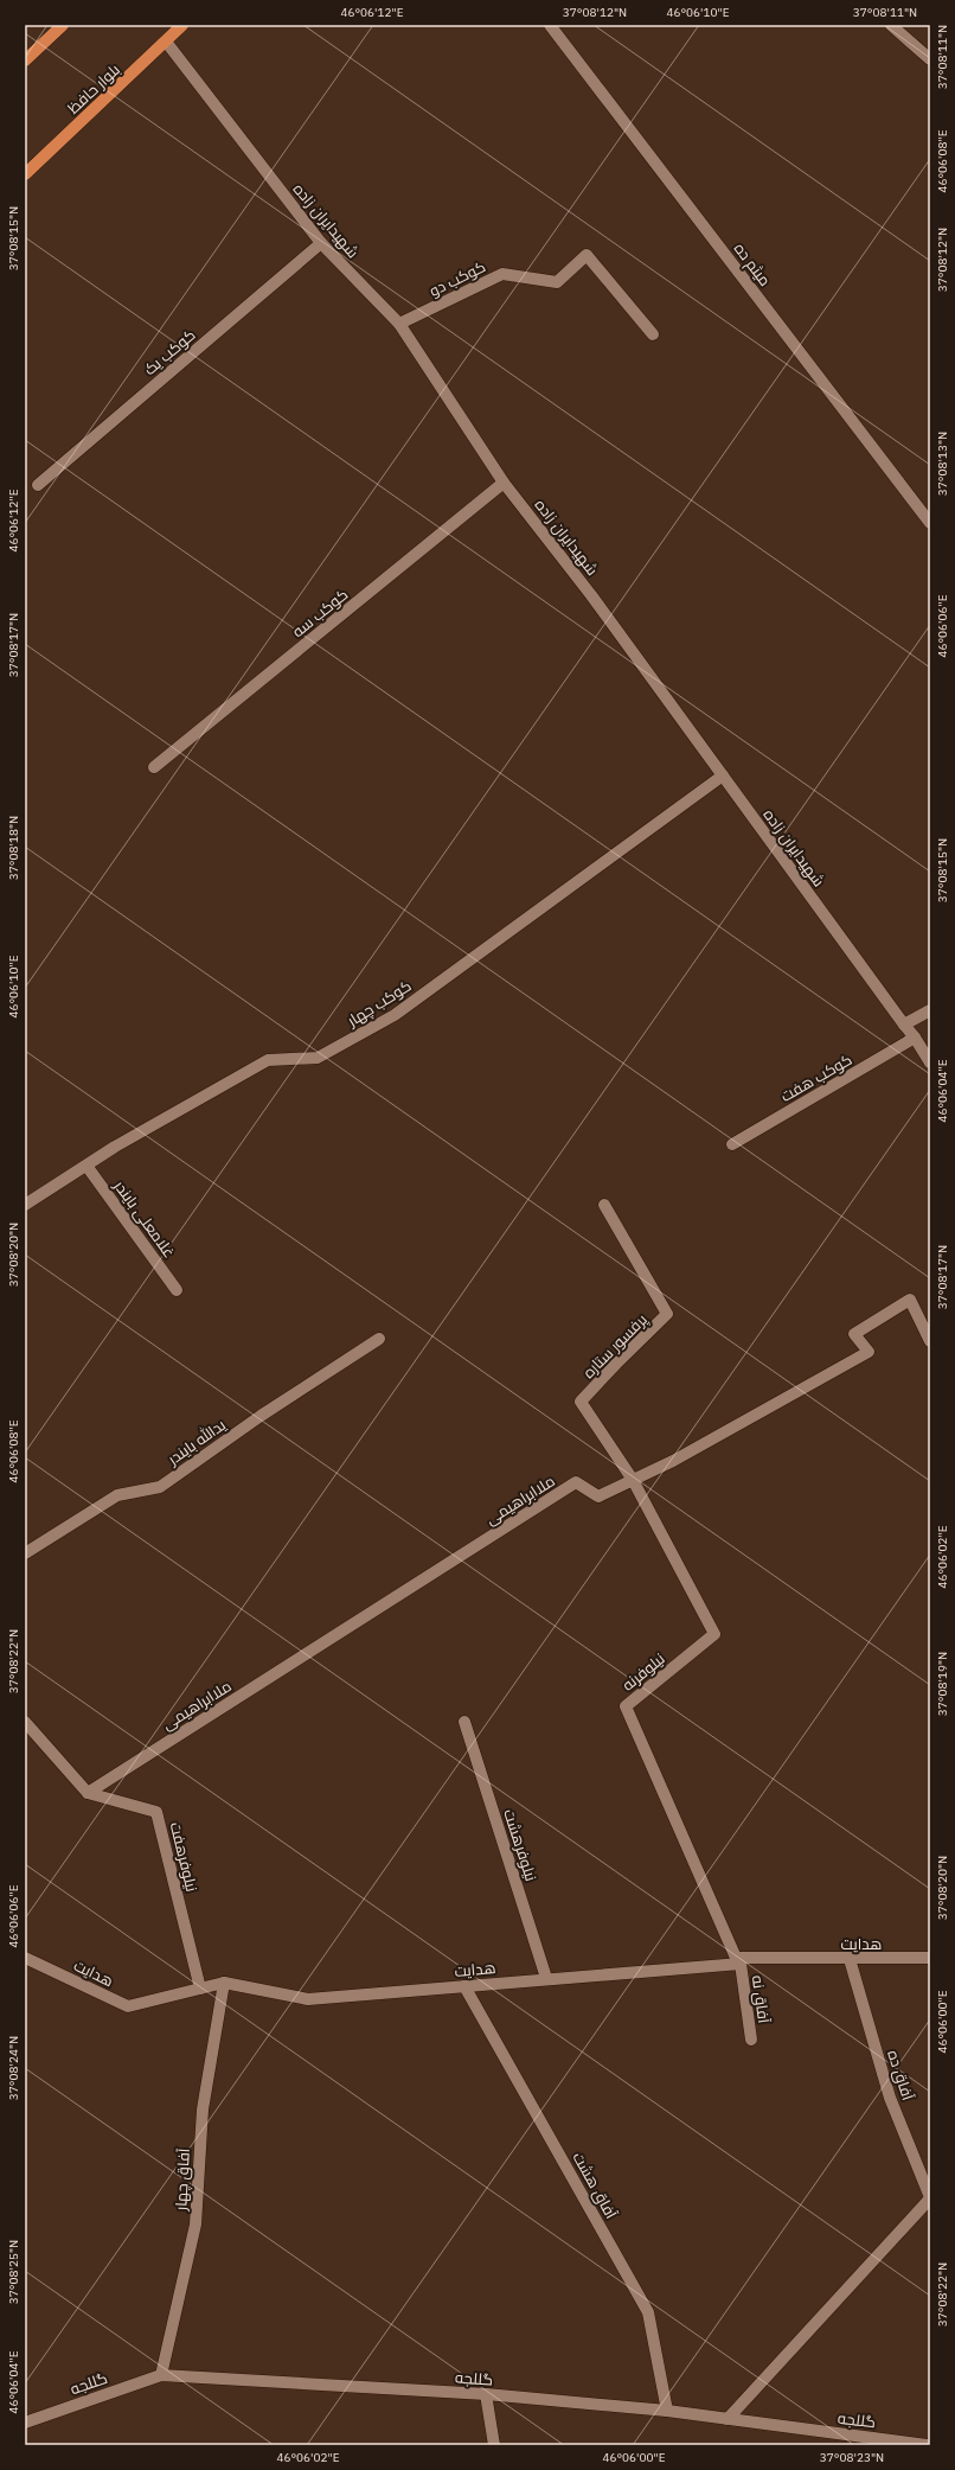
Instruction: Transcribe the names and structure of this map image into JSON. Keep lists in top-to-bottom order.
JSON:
{
  "streets": {
    "main road": ["بلوار حافظ"],
    "street": [
      "شهیدایران زاده",
      "میثم ده",
      "کوکب دو",
      "کوکب یک",
      "کوکب سه",
      "کوکب چهار",
      "کوکب هفت",
      "غلامعلی بایندر",
      "پرفسور ستاره",
      "یدالله بایندر",
      "ملاابراهیمی",
      "نیلوفرنه",
      "نیلوفرهشت",
      "نیلوفرهفت",
      "هدایت",
      "آفاق نه",
      "آفاق ده",
      "آفاق چهار",
      "آفاق هشت",
      "گللجه"
    ]
  },
  "crossings": [
    ["بلوار حافظ", "شهیدایران زاده"],
    ["شهیدایران زاده", "کوکب دو"],
    ["شهیدایران زاده", "کوکب یک"],
    ["شهیدایران زاده", "کوکب سه"],
    ["شهیدایران زاده", "کوکب چهار"],
    ["شهیدایران زاده", "کوکب هفت"],
    ["کوکب چهار", "غلامعلی بایندر"],
    ["پرفسور ستاره", "ملاابراهیمی"],
    ["پرفسور ستاره", "نیلوفرنه"],
    ["ملاابراهیمی", "نیلوفرنه"],
    ["ملاابراهیمی", "نیلوفرهفت"],
    ["نیلوفرنه", "هدایت"],
    ["نیلوفرنه", "آفاق نه"],
    ["نیلوفرهشت", "هدایت"],
    ["نیلوفرهفت", "هدایت"],
    ["هدایت", "آفاق نه"],
    ["هدایت", "آفاق ده"],
    ["هدایت", "آفاق چهار"],
    ["هدایت", "آفاق هشت"],
    ["آفاق چهار", "گللجه"],
    ["آفاق هشت", "گللجه"]
  ],
  "coordinates": [
    "46°06'12\"E",
    "37°08'12\"N",
    "46°06'10\"E",
    "37°08'11\"N",
    "46°06'08\"E",
    "37°08'15\"N",
    "37°08'13\"N",
    "46°06'06\"E",
    "37°08'17\"N",
    "37°08'18\"N",
    "46°06'04\"E",
    "37°08'20\"N",
    "46°06'02\"E",
    "37°08'22\"N",
    "37°08'19\"N",
    "46°06'00\"E",
    "37°08'24\"N",
    "37°08'25\"N",
    "37°08'23\"N"
  ]
}
